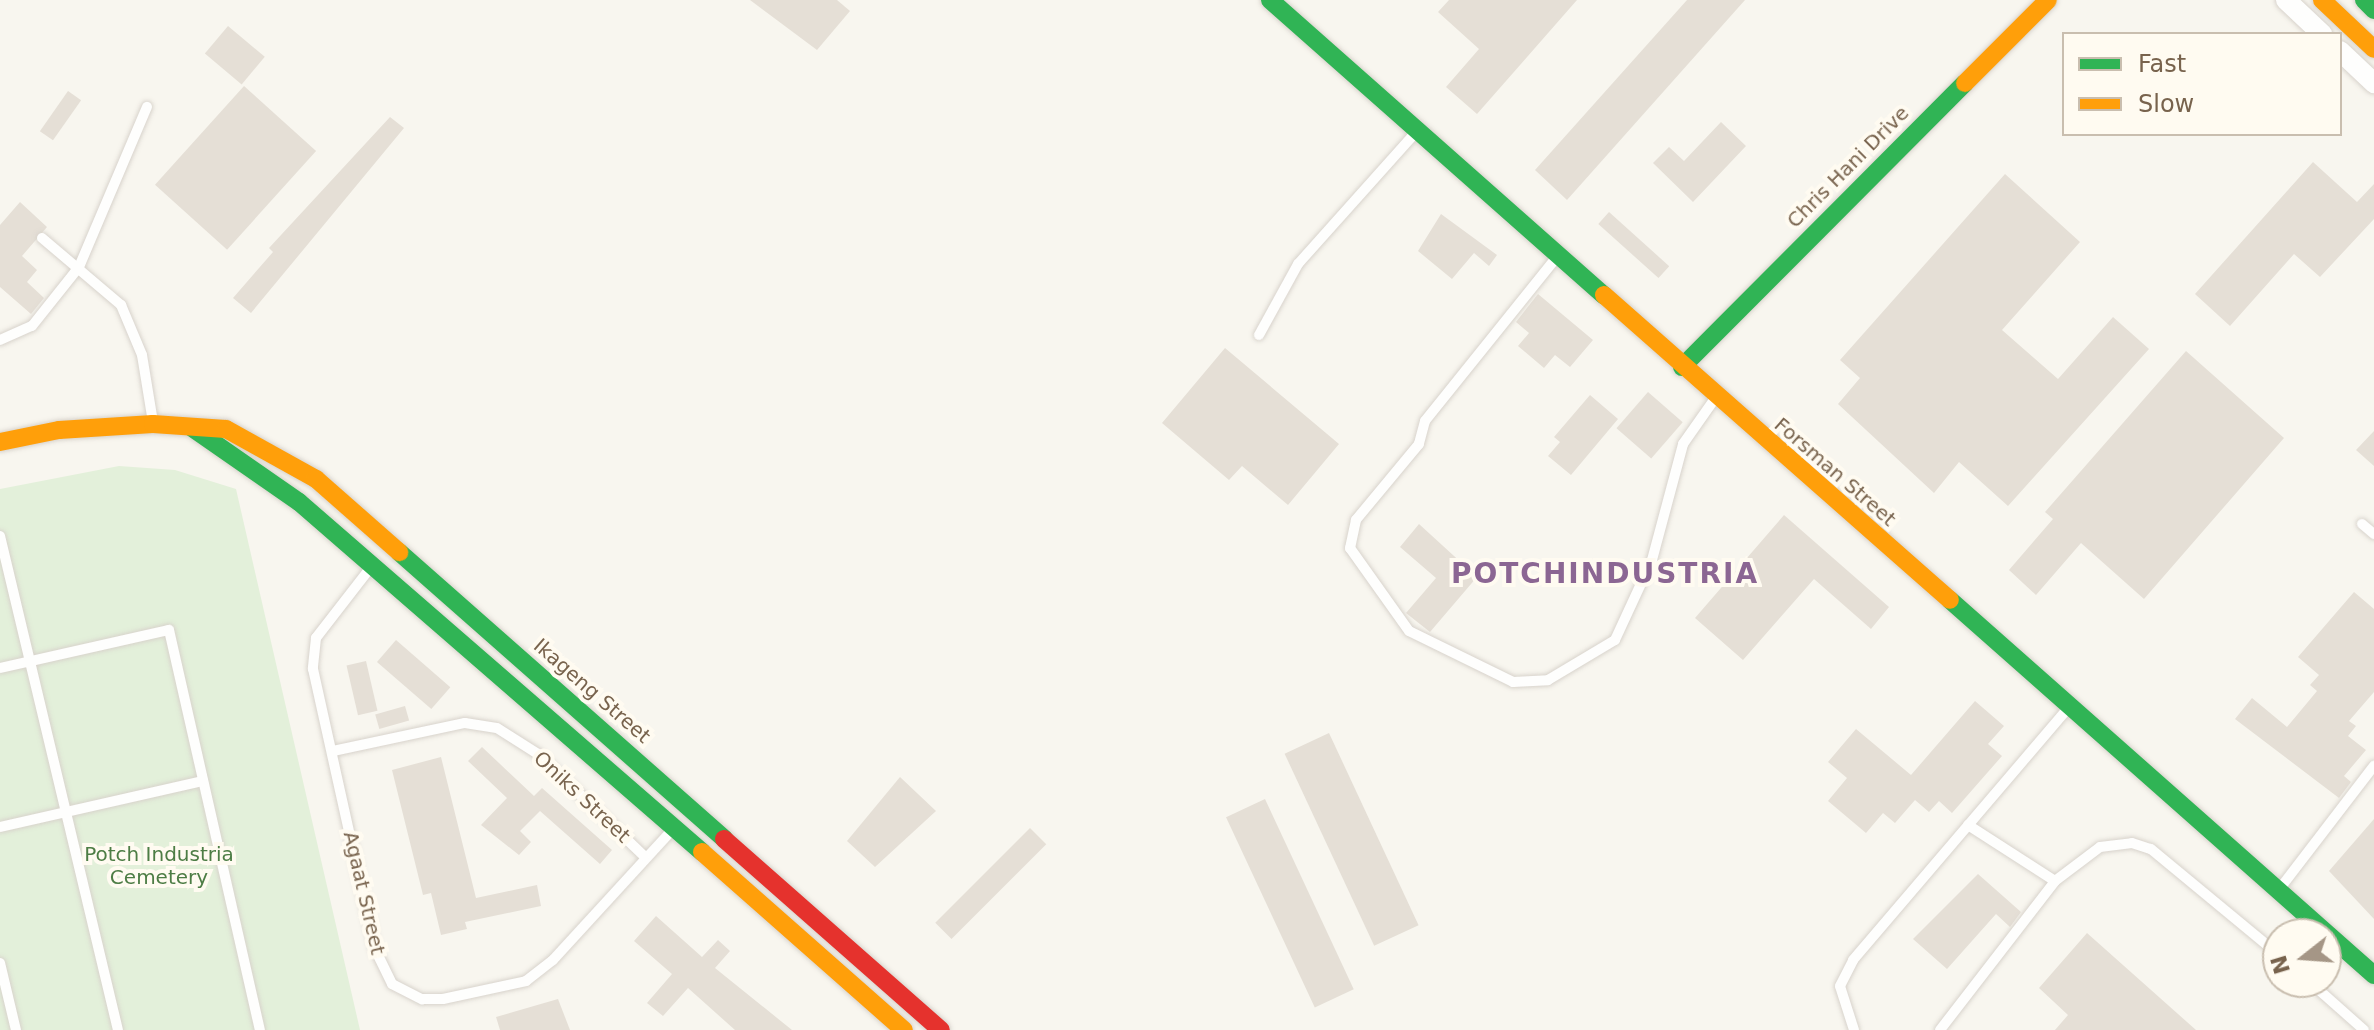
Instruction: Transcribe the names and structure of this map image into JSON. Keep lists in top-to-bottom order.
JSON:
{
  "streets": {
    "main road": ["Chris Hani Drive", "Forsman Street", "Ikageng Street"],
    "lane": ["Oniks Street", "Agaat Street"]
  },
  "crossings": [
    ["Chris Hani Drive", "Forsman Street"],
    ["Ikageng Street", "Agaat Street"],
    ["Oniks Street", "Agaat Street"]
  ],
  "districts": ["POTCHINDUSTRIA"],
  "parks": ["Potch Industria Cemetery"],
  "legend": ["Fast", "Slow"],
  "north": "left"
}
